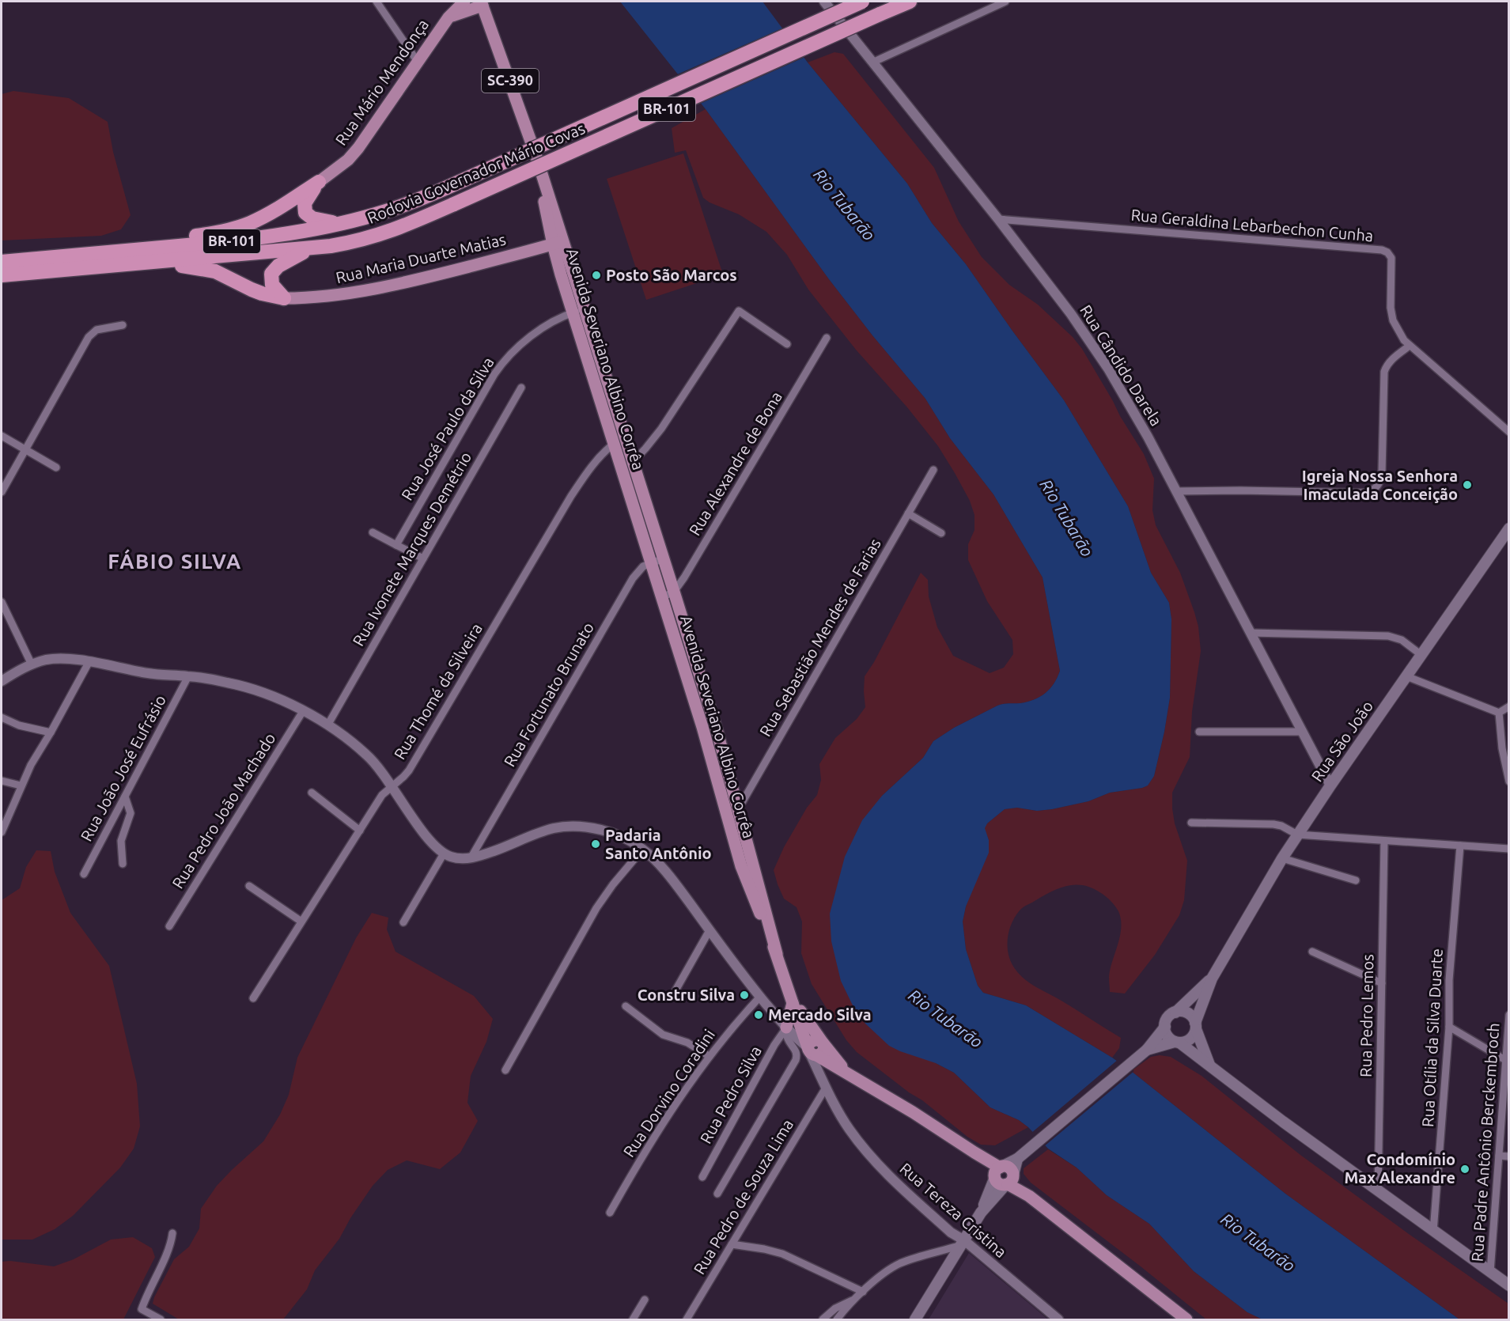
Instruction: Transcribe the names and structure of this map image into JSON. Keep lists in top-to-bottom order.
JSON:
{
  "streets": {
    "highway": ["BR-101", "Rodovia Governador Mário Covas"],
    "main road": [
      "SC-390",
      "Rua Mário Mendonça",
      "Rua Maria Duarte Matias",
      "Avenida Severiano Albino Corrêa",
      "Rua São João"
    ],
    "street": [
      "Rua Geraldina Lebarbechon Cunha",
      "Rua Cândido Darela",
      "Rua José Paulo da Silva",
      "Rua Alexandre de Bona",
      "Rua Ivonete Marques Demétrio",
      "Rua Sebastião Mendes de Farias",
      "Rua Thomé da Silveira",
      "Rua Fortunato Brunato",
      "Rua João José Eufrásio",
      "Rua Pedro João Machado",
      "Rua Pedro Lemos",
      "Rua Otília da Silva Duarte",
      "Rua Dorvino Coradini",
      "Rua Pedro Silva",
      "Rua Padre Antônio Berckembroch",
      "Rua Pedro de Souza Lima",
      "Rua Tereza Cristina"
    ]
  },
  "crossings": [
    ["SC-390", "Rua Mário Mendonça"],
    ["SC-390", "Avenida Severiano Albino Corrêa"],
    ["Rua Geraldina Lebarbechon Cunha", "Rua Cândido Darela"],
    ["Rua Maria Duarte Matias", "Avenida Severiano Albino Corrêa"],
    ["Avenida Severiano Albino Corrêa", "Rua José Paulo da Silva"],
    ["Avenida Severiano Albino Corrêa", "Rua Alexandre de Bona"],
    ["Avenida Severiano Albino Corrêa", "Rua Sebastião Mendes de Farias"],
    ["Avenida Severiano Albino Corrêa", "Rua Thomé da Silveira"],
    ["Avenida Severiano Albino Corrêa", "Rua Fortunato Brunato"],
    ["Avenida Severiano Albino Corrêa", "Rua Tereza Cristina"],
    ["Rua Cândido Darela", "Rua São João"],
    ["Rua Pedro de Souza Lima", "Rua Tereza Cristina"]
  ],
  "districts": ["FÁBIO SILVA"],
  "water": ["Rio Tubarão"],
  "places": [
    "Posto São Marcos",
    "Igreja Nossa Senhora Imaculada Conceição",
    "Padaria Santo Antônio",
    "Constru Silva",
    "Mercado Silva",
    "Condomínio Max Alexandre"
  ]
}
